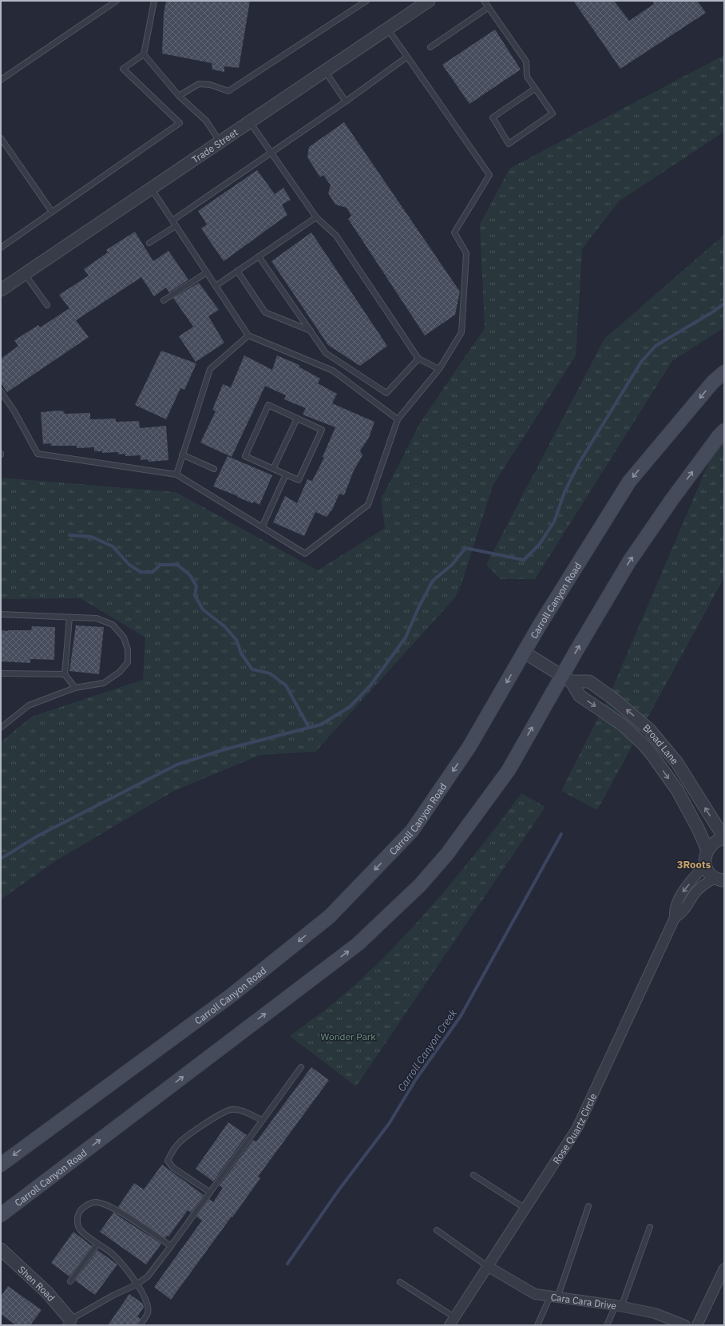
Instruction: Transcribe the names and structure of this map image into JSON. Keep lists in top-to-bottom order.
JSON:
{
  "streets": {
    "main road": ["Carroll Canyon Road"],
    "street": [
      "Trade Street",
      "Broad Lane",
      "Rose Quartz Circle",
      "Shen Road",
      "Cara Cara Drive"
    ]
  },
  "crossings": [
    ["Carroll Canyon Road", "Broad Lane"],
    ["Rose Quartz Circle", "Cara Cara Drive"]
  ],
  "districts": ["3Roots"],
  "water": ["Carroll Canyon Creek"],
  "parks": ["Wonder Park"]
}
